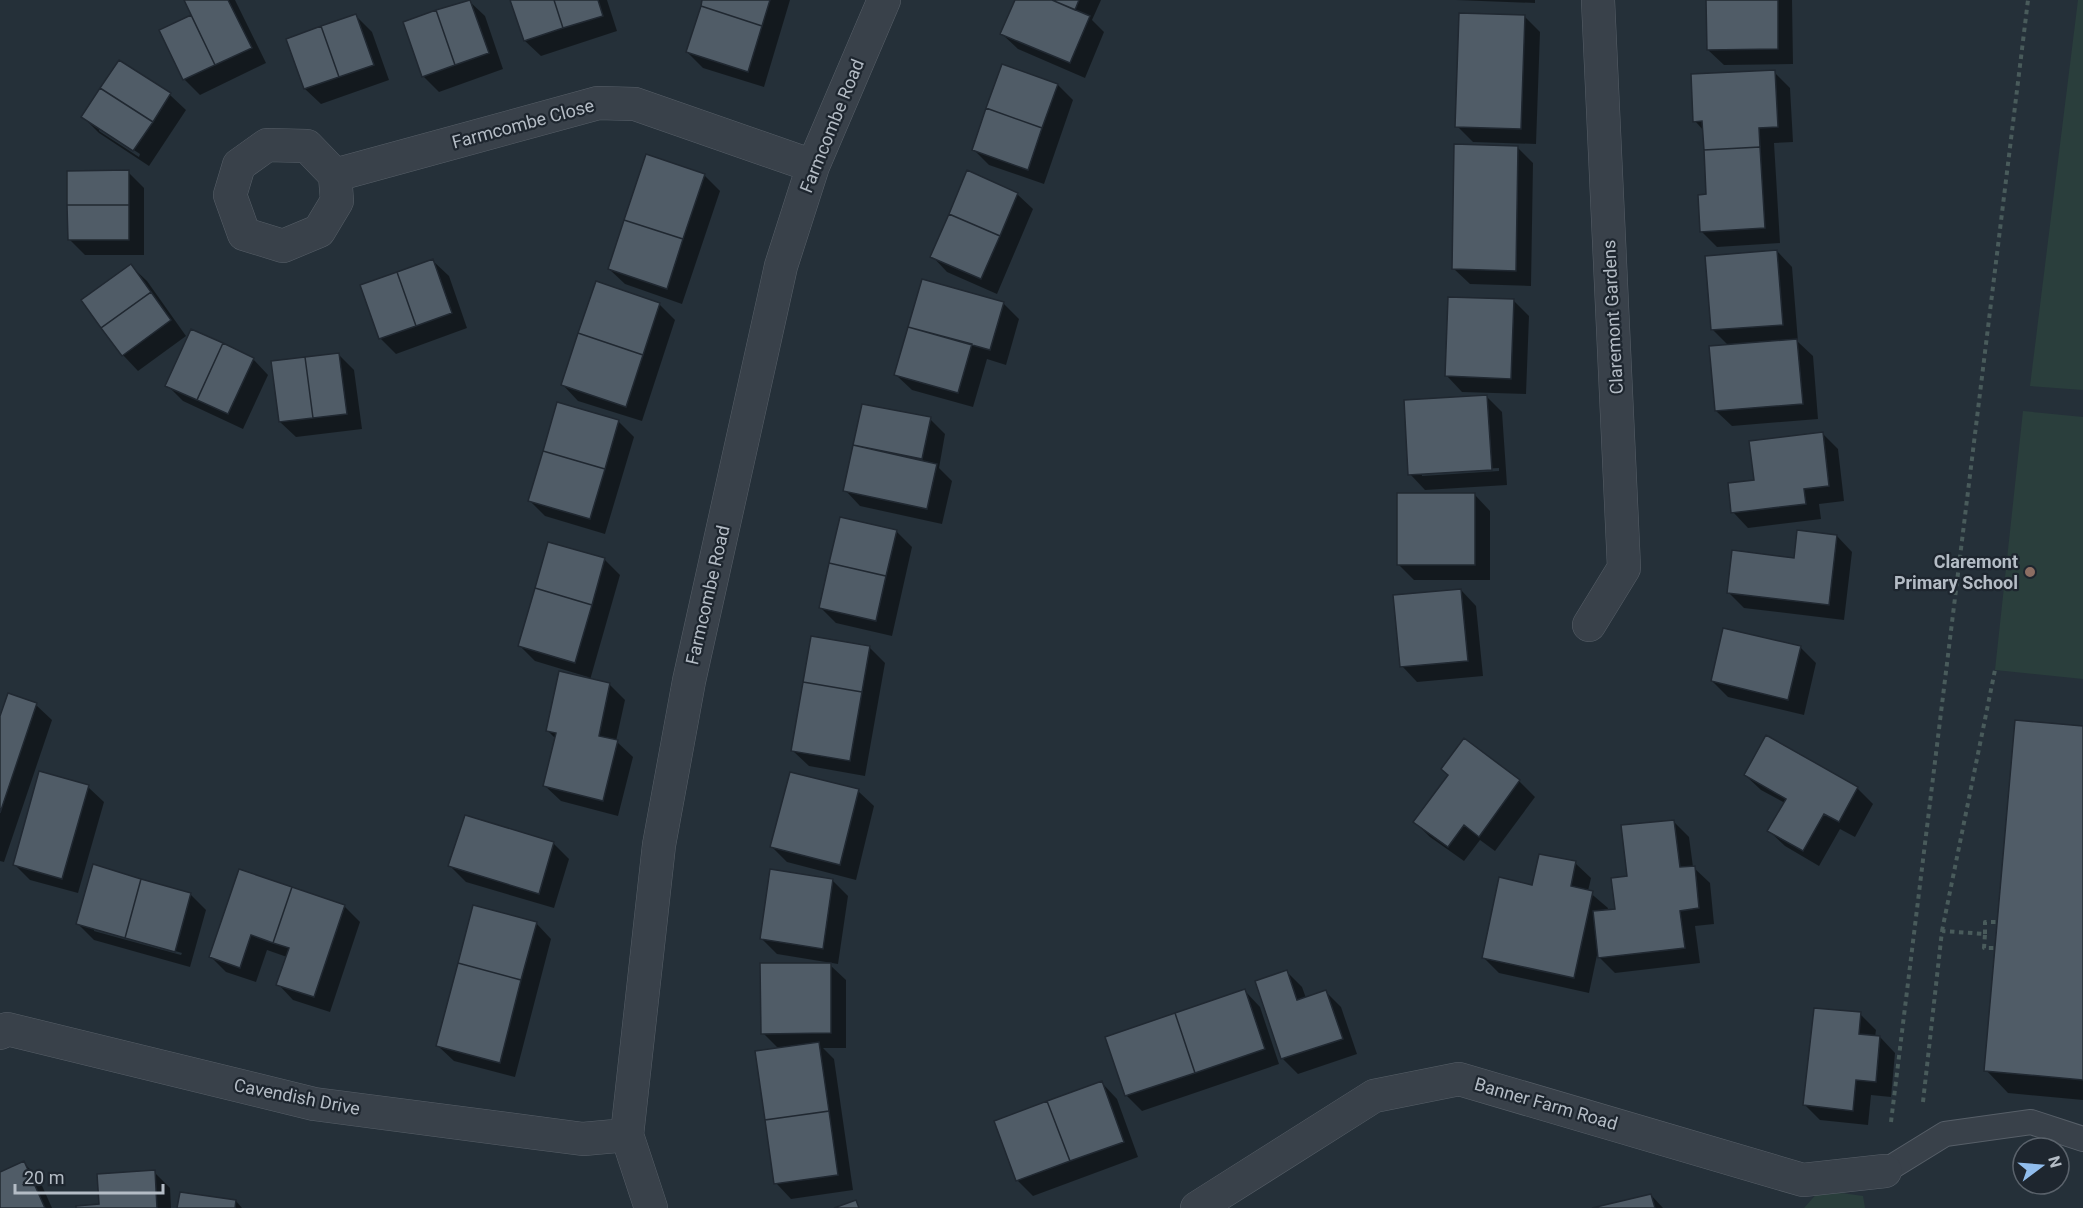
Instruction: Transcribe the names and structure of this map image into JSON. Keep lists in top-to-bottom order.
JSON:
{
  "streets": {
    "street": [
      "Farmcombe Close",
      "Farmcombe Road",
      "Claremont Gardens",
      "Cavendish Drive",
      "Banner Farm Road"
    ]
  },
  "crossings": [
    ["Farmcombe Close", "Farmcombe Road"],
    ["Farmcombe Road", "Cavendish Drive"]
  ],
  "places": ["Claremont Primary School"],
  "scale_bar": "20 m",
  "north": "right"
}
